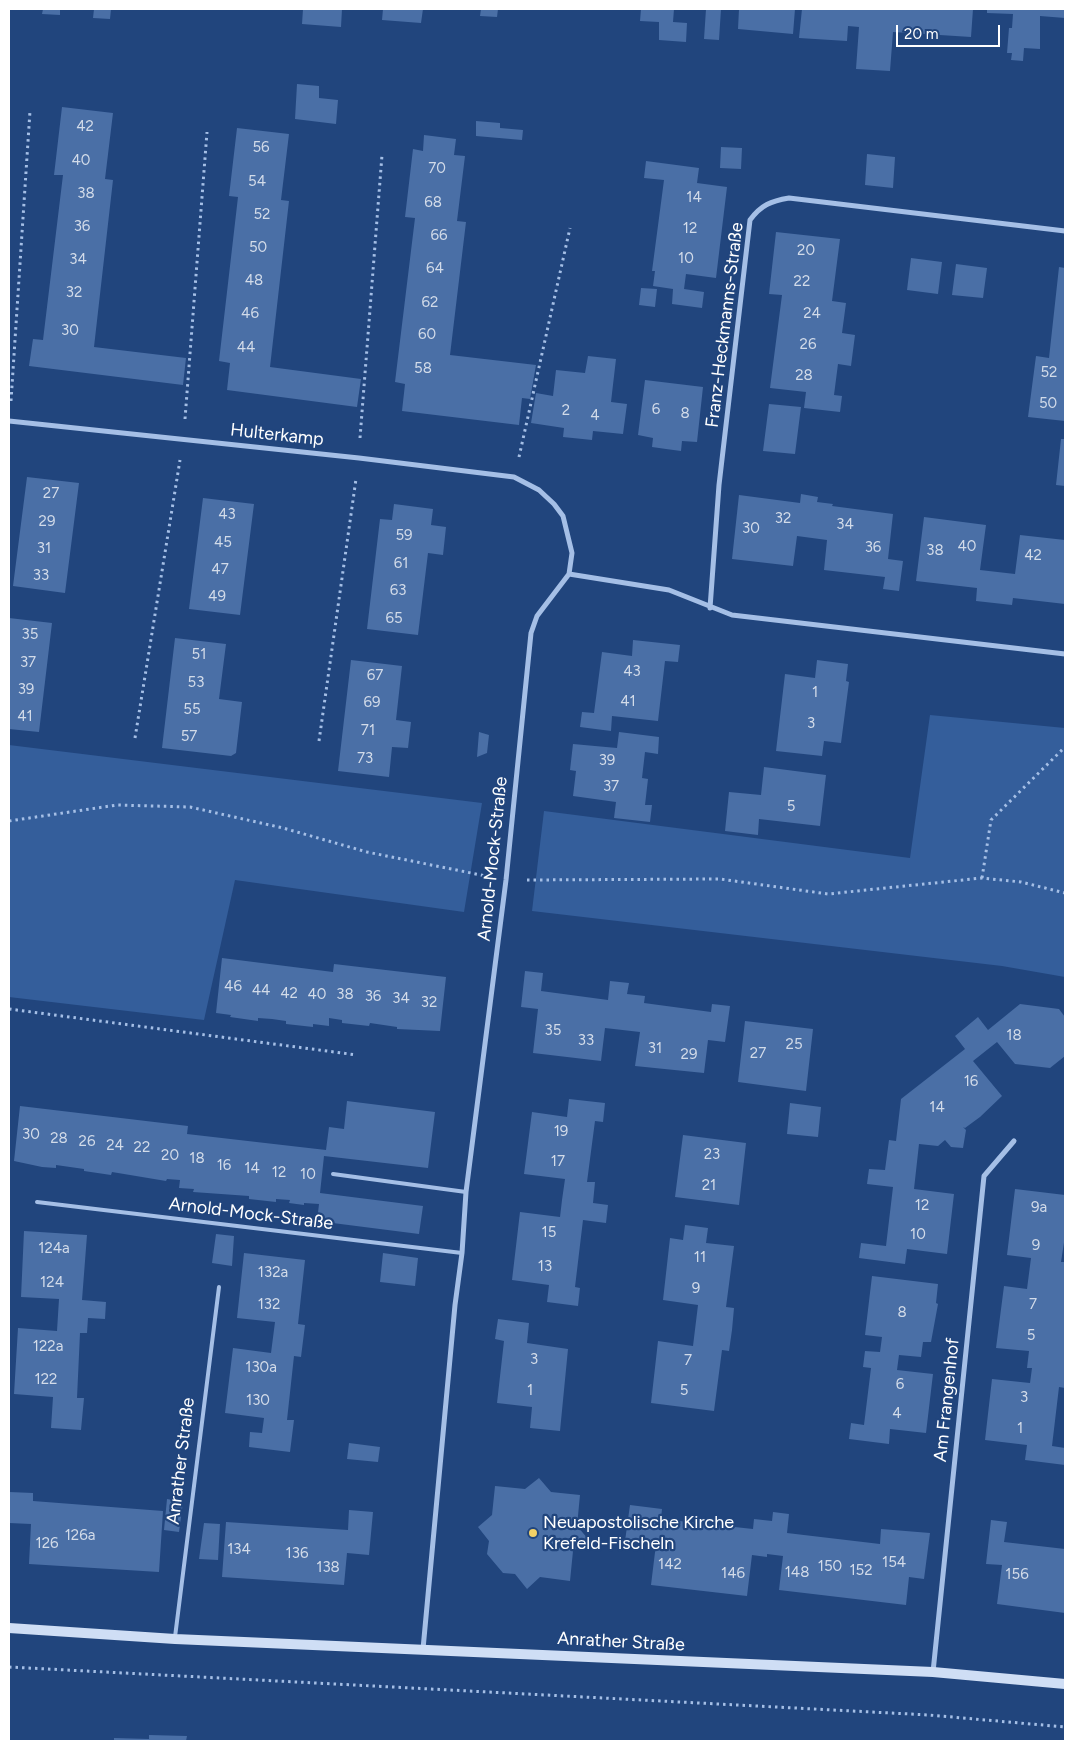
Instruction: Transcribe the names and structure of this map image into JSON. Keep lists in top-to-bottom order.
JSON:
{
  "streets": {
    "main road": ["Anrather Straße"],
    "street": [
      "Franz-Heckmanns-Straße",
      "Hulterkamp",
      "Arnold-Mock-Straße",
      "Am Frangenhof"
    ]
  },
  "crossings": [
    ["Hulterkamp", "Arnold-Mock-Straße"],
    ["Arnold-Mock-Straße", "Anrather Straße"],
    ["Am Frangenhof", "Anrather Straße"]
  ],
  "places": ["Neuapostolische Kirche Krefeld-Fischeln"],
  "house_numbers": [
    "42",
    "56",
    "40",
    "70",
    "54",
    "38",
    "14",
    "68",
    "52",
    "36",
    "12",
    "66",
    "50",
    "20",
    "10",
    "34",
    "64",
    "48",
    "22",
    "32",
    "62",
    "46",
    "24",
    "30",
    "60",
    "26",
    "44",
    "58",
    "52",
    "28",
    "50",
    "6",
    "2",
    "8",
    "4",
    "27",
    "43",
    "32",
    "29",
    "34",
    "30",
    "59",
    "45",
    "40",
    "36",
    "31",
    "38",
    "42",
    "61",
    "47",
    "33",
    "63",
    "49",
    "65",
    "35",
    "51",
    "37",
    "43",
    "67",
    "53",
    "39",
    "1",
    "41",
    "69",
    "55",
    "41",
    "3",
    "71",
    "57",
    "73",
    "39",
    "37",
    "5",
    "46",
    "44",
    "42",
    "40",
    "38",
    "36",
    "34",
    "32",
    "35",
    "18",
    "33",
    "25",
    "31",
    "27",
    "29",
    "16",
    "14",
    "19",
    "30",
    "28",
    "26",
    "24",
    "22",
    "23",
    "20",
    "18",
    "17",
    "16",
    "14",
    "12",
    "10",
    "21",
    "12",
    "9a",
    "15",
    "10",
    "9",
    "124a",
    "11",
    "13",
    "132a",
    "124",
    "9",
    "132",
    "7",
    "8",
    "5",
    "122a",
    "3",
    "7",
    "130a",
    "122",
    "6",
    "1",
    "5",
    "3",
    "130",
    "4",
    "1",
    "126a",
    "126",
    "134",
    "136",
    "154",
    "142",
    "150",
    "138",
    "152",
    "148",
    "146",
    "156"
  ],
  "scale_bar": "20 m"
}
